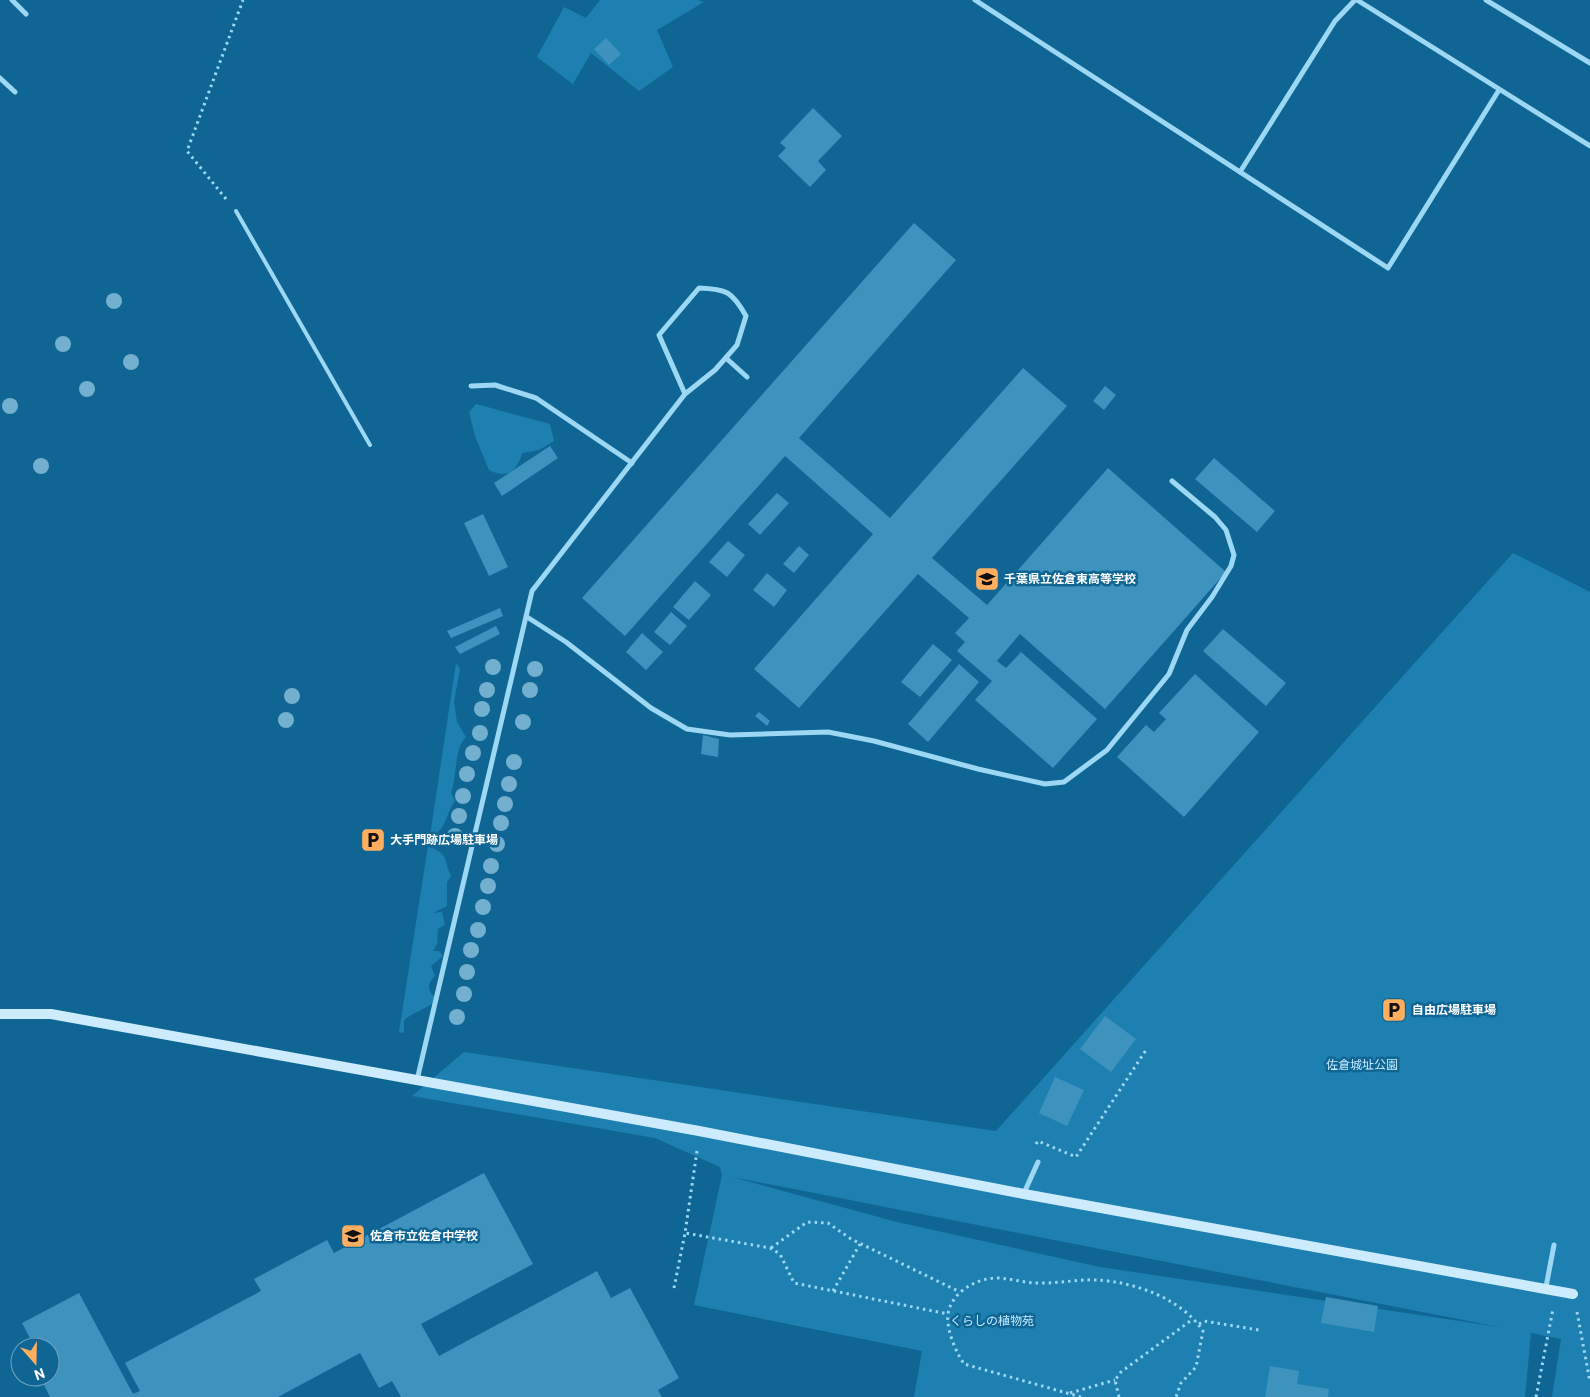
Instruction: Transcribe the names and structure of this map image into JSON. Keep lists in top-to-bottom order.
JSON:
{
  "parks": ["佐倉城址公園", "くらしの植物苑"],
  "places": {
    "school or university": ["千葉県立佐倉東高等学校", "佐倉市立佐倉中学校"],
    "parking": ["大手門跡広場駐車場", "自由広場駐車場"]
  },
  "north": "bottom"
}
